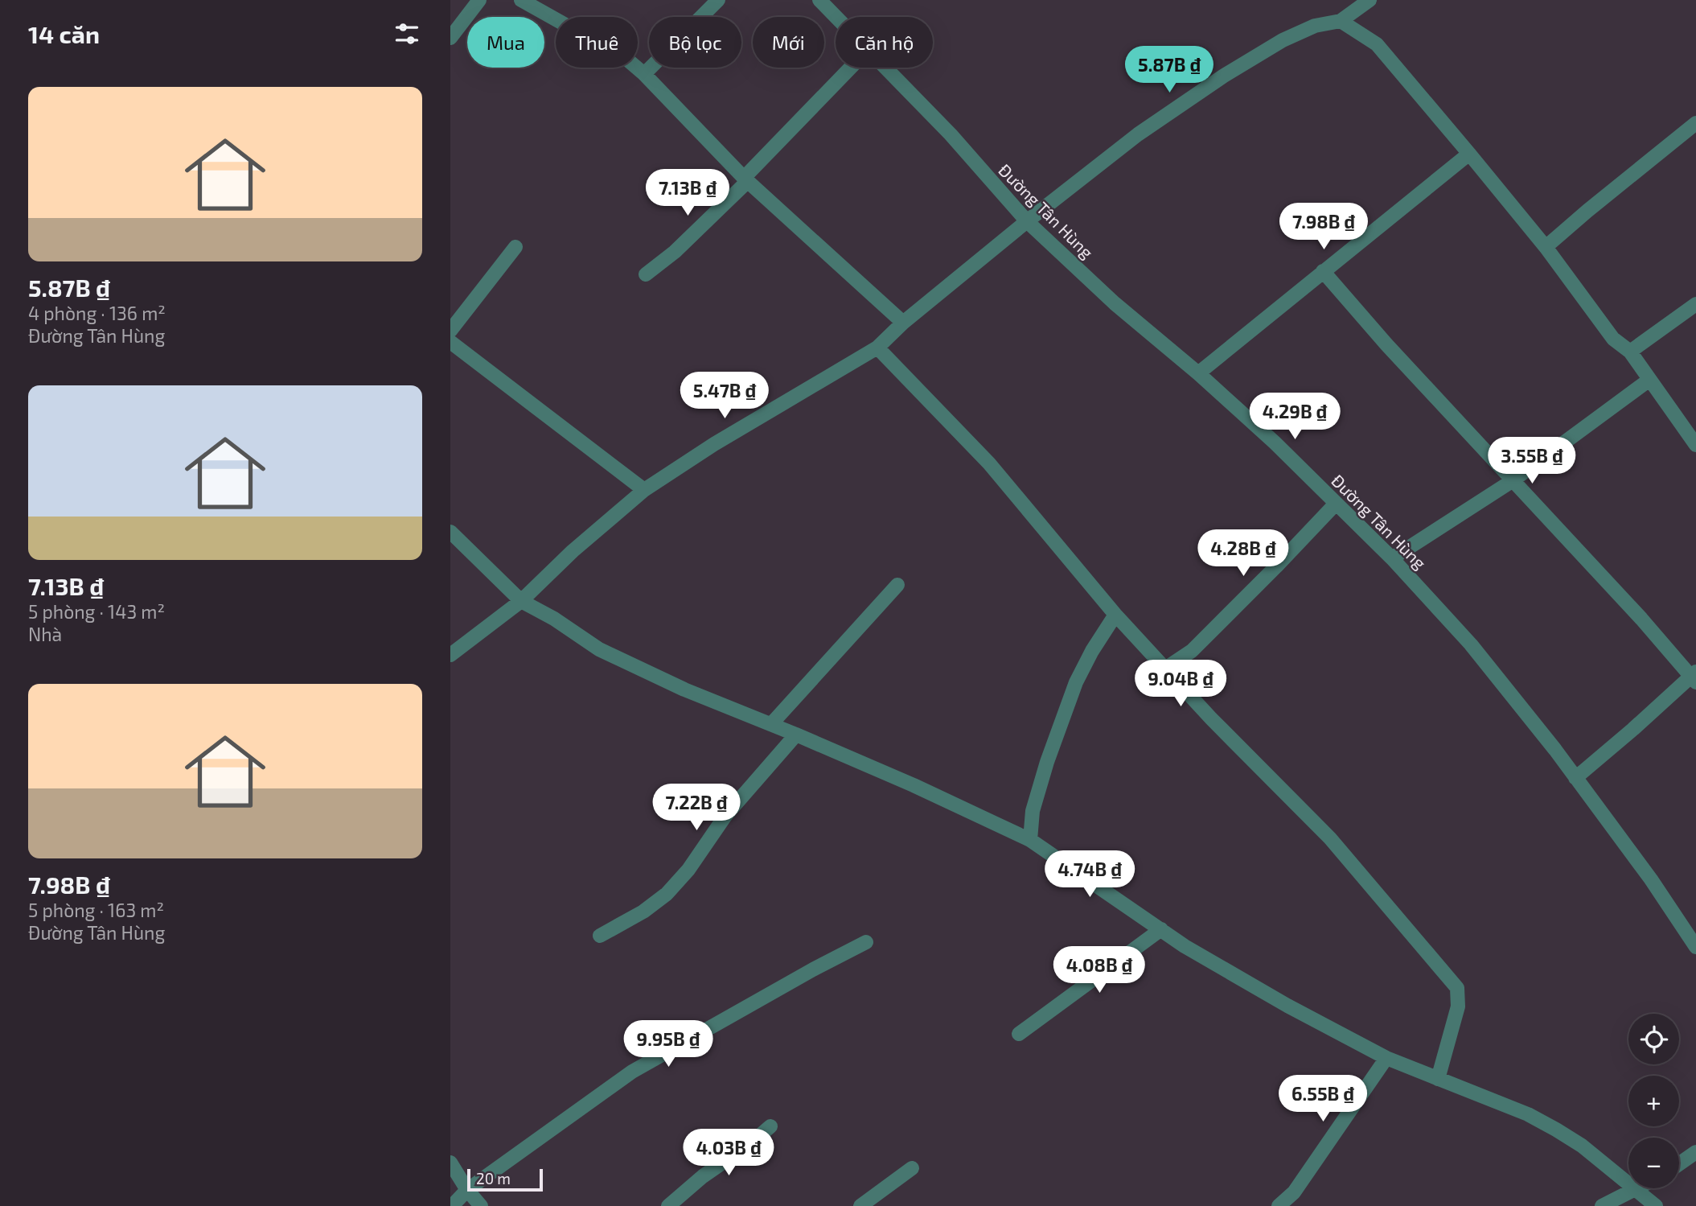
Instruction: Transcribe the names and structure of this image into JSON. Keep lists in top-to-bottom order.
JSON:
{
  "streets": {
    "street": ["Đường Tân Hùng"]
  },
  "scale_bar": "20 m",
  "page": {
    "heading": "14 căn",
    "chip": [
      "Mua",
      "Thuê",
      "Bộ lọc",
      "Mới",
      "Căn hộ"
    ],
    "price": [
      "5.87B ₫",
      "7.13B ₫",
      "7.98B ₫",
      "5.47B ₫",
      "4.29B ₫",
      "3.55B ₫",
      "4.28B ₫",
      "9.04B ₫",
      "7.22B ₫",
      "4.74B ₫",
      "4.08B ₫",
      "9.95B ₫",
      "6.55B ₫",
      "4.03B ₫"
    ],
    "list": [
      {
        "name": "5.87B ₫",
        "note": "4 phòng · 136 m² · Đường Tân Hùng"
      },
      {
        "name": "7.13B ₫",
        "note": "5 phòng · 143 m² · Nhà"
      },
      {
        "name": "7.98B ₫",
        "note": "5 phòng · 163 m² · Đường Tân Hùng"
      }
    ],
    "map_buttons": ["+", "−"],
    "scale": "20 m"
  }
}
